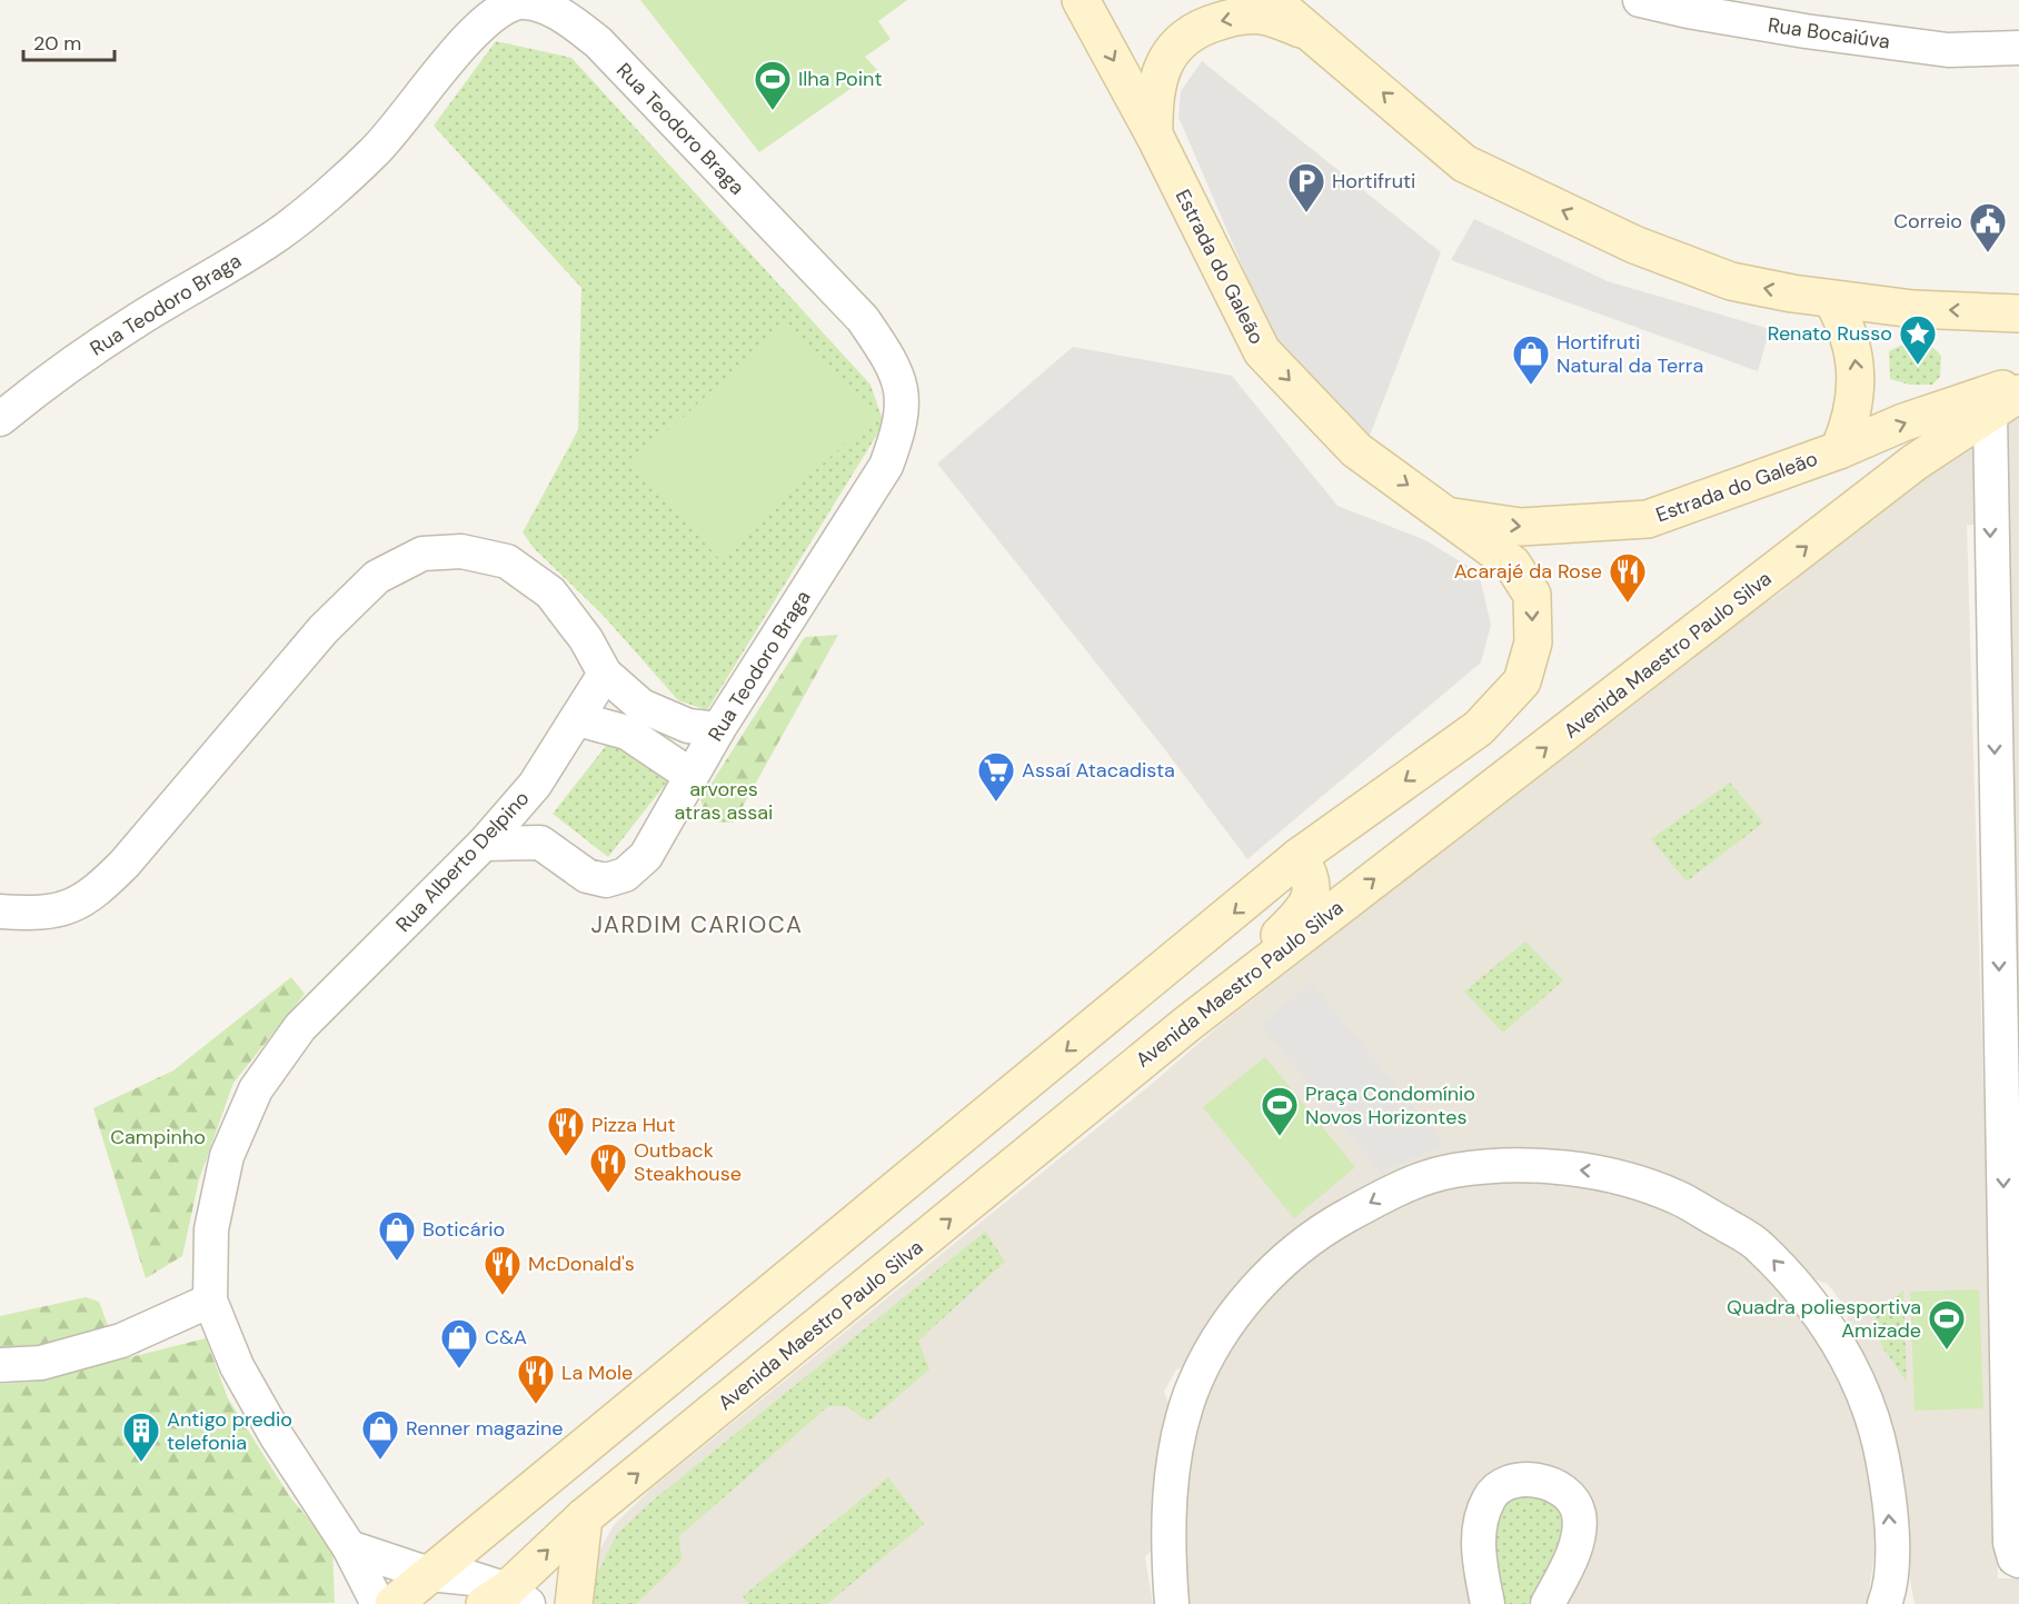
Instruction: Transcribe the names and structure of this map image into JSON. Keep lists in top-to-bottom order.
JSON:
{
  "streets": {
    "main road": ["Estrada do Galeão", "Avenida Maestro Paulo Silva"],
    "street": ["Rua Bocaiúva", "Rua Teodoro Braga", "Rua Alberto Delpino"]
  },
  "crossings": [
    ["Rua Teodoro Braga", "Rua Alberto Delpino"]
  ],
  "districts": ["JARDIM CARIOCA"],
  "parks": ["arvores atras assai", "Campinho"],
  "places": {
    "sports": ["Ilha Point", "Praça Condomínio Novos Horizontes", "Quadra poliesportiva Amizade"],
    "parking": ["Hortifruti"],
    "public building": ["Correio"],
    "place": ["Renato Russo"],
    "shop": [
      "Hortifruti Natural da Terra",
      "Boticário",
      "C&A",
      "Renner magazine"
    ],
    "restaurant": [
      "Acarajé da Rose",
      "Pizza Hut",
      "Outback Steakhouse",
      "McDonald's",
      "La Mole"
    ],
    "supermarket": ["Assaí Atacadista"],
    "building": ["Antigo predio telefonia"]
  },
  "scale_bar": "20 m"
}
